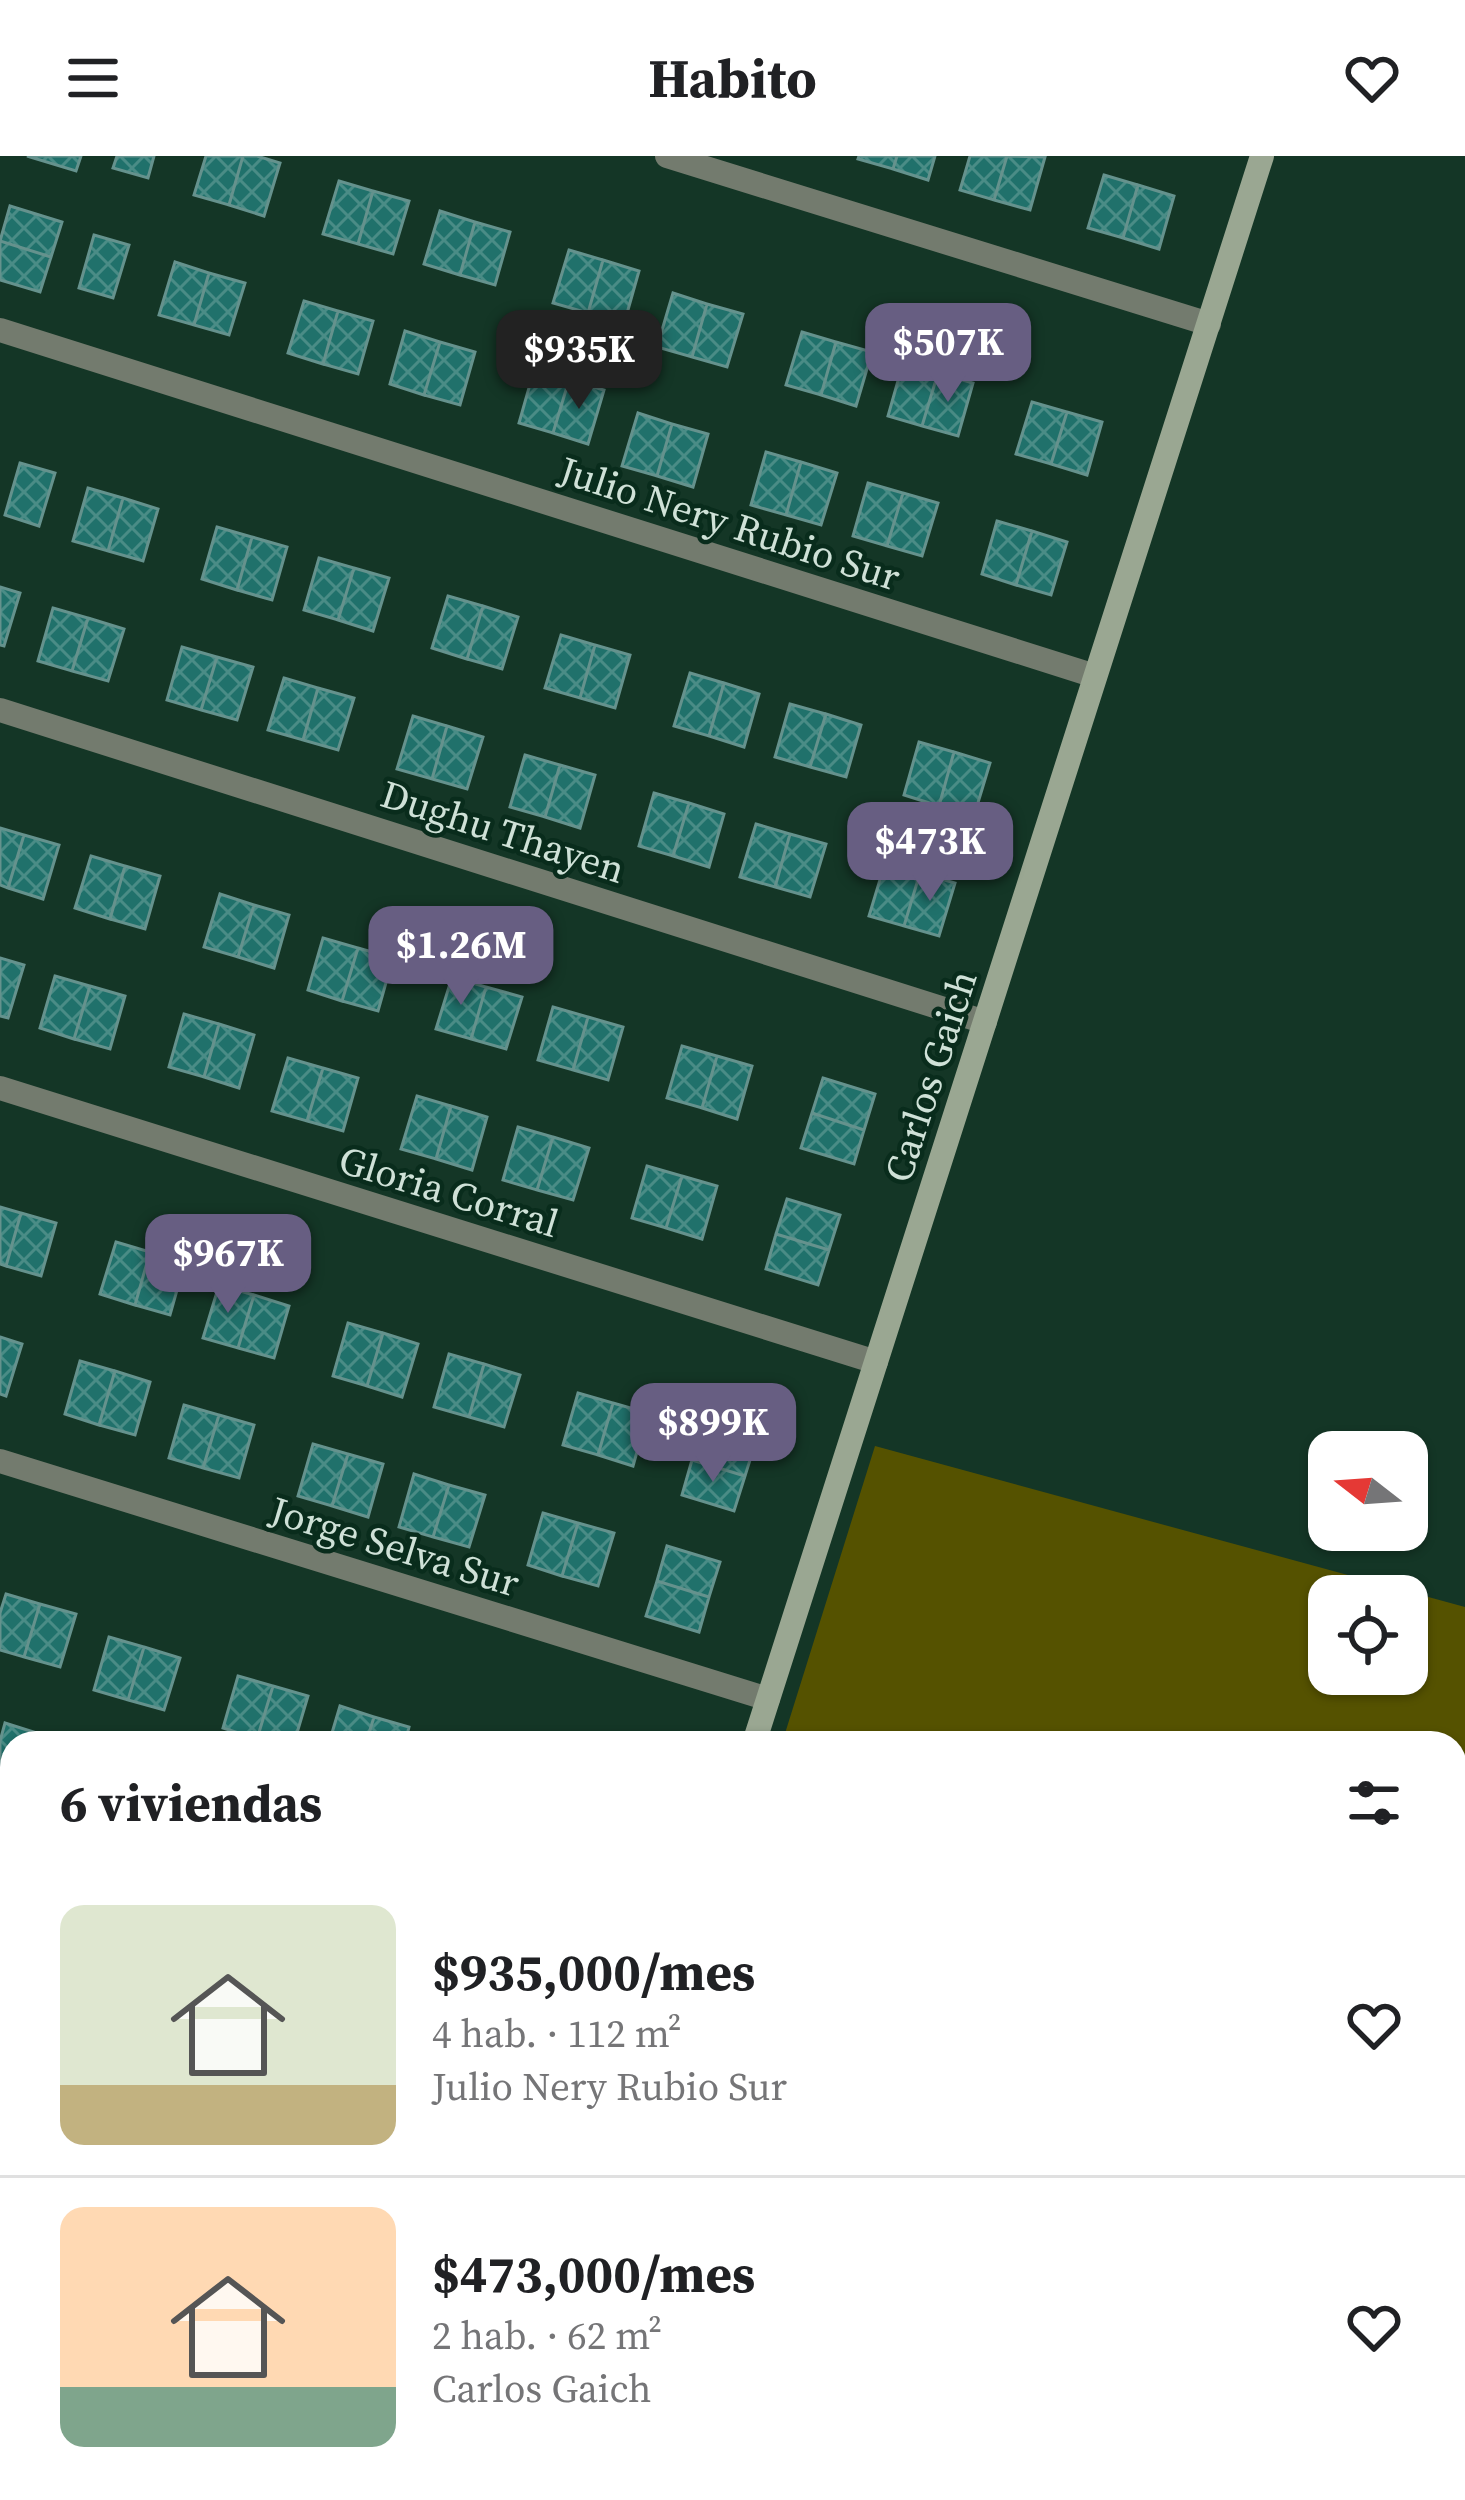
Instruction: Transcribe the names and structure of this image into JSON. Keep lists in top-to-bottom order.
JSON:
{
  "streets": {
    "street": [
      "Julio Nery Rubio Sur",
      "Dughu Thayen",
      "Carlos Gaich",
      "Gloria Corral",
      "Jorge Selva Sur"
    ]
  },
  "crossings": [
    ["Julio Nery Rubio Sur", "Carlos Gaich"],
    ["Dughu Thayen", "Carlos Gaich"],
    ["Carlos Gaich", "Gloria Corral"],
    ["Carlos Gaich", "Jorge Selva Sur"]
  ],
  "north": "left",
  "page": {
    "header": "Habito",
    "price": [
      "$507K",
      "$935K",
      "$473K",
      "$1.26M",
      "$967K",
      "$899K"
    ],
    "heading": "6 viviendas",
    "list": [
      {
        "name": "$935,000/mes",
        "note": "4 hab. · 112 m² · Julio Nery Rubio Sur"
      },
      {
        "name": "$473,000/mes",
        "note": "2 hab. · 62 m² · Carlos Gaich"
      }
    ]
  }
}
